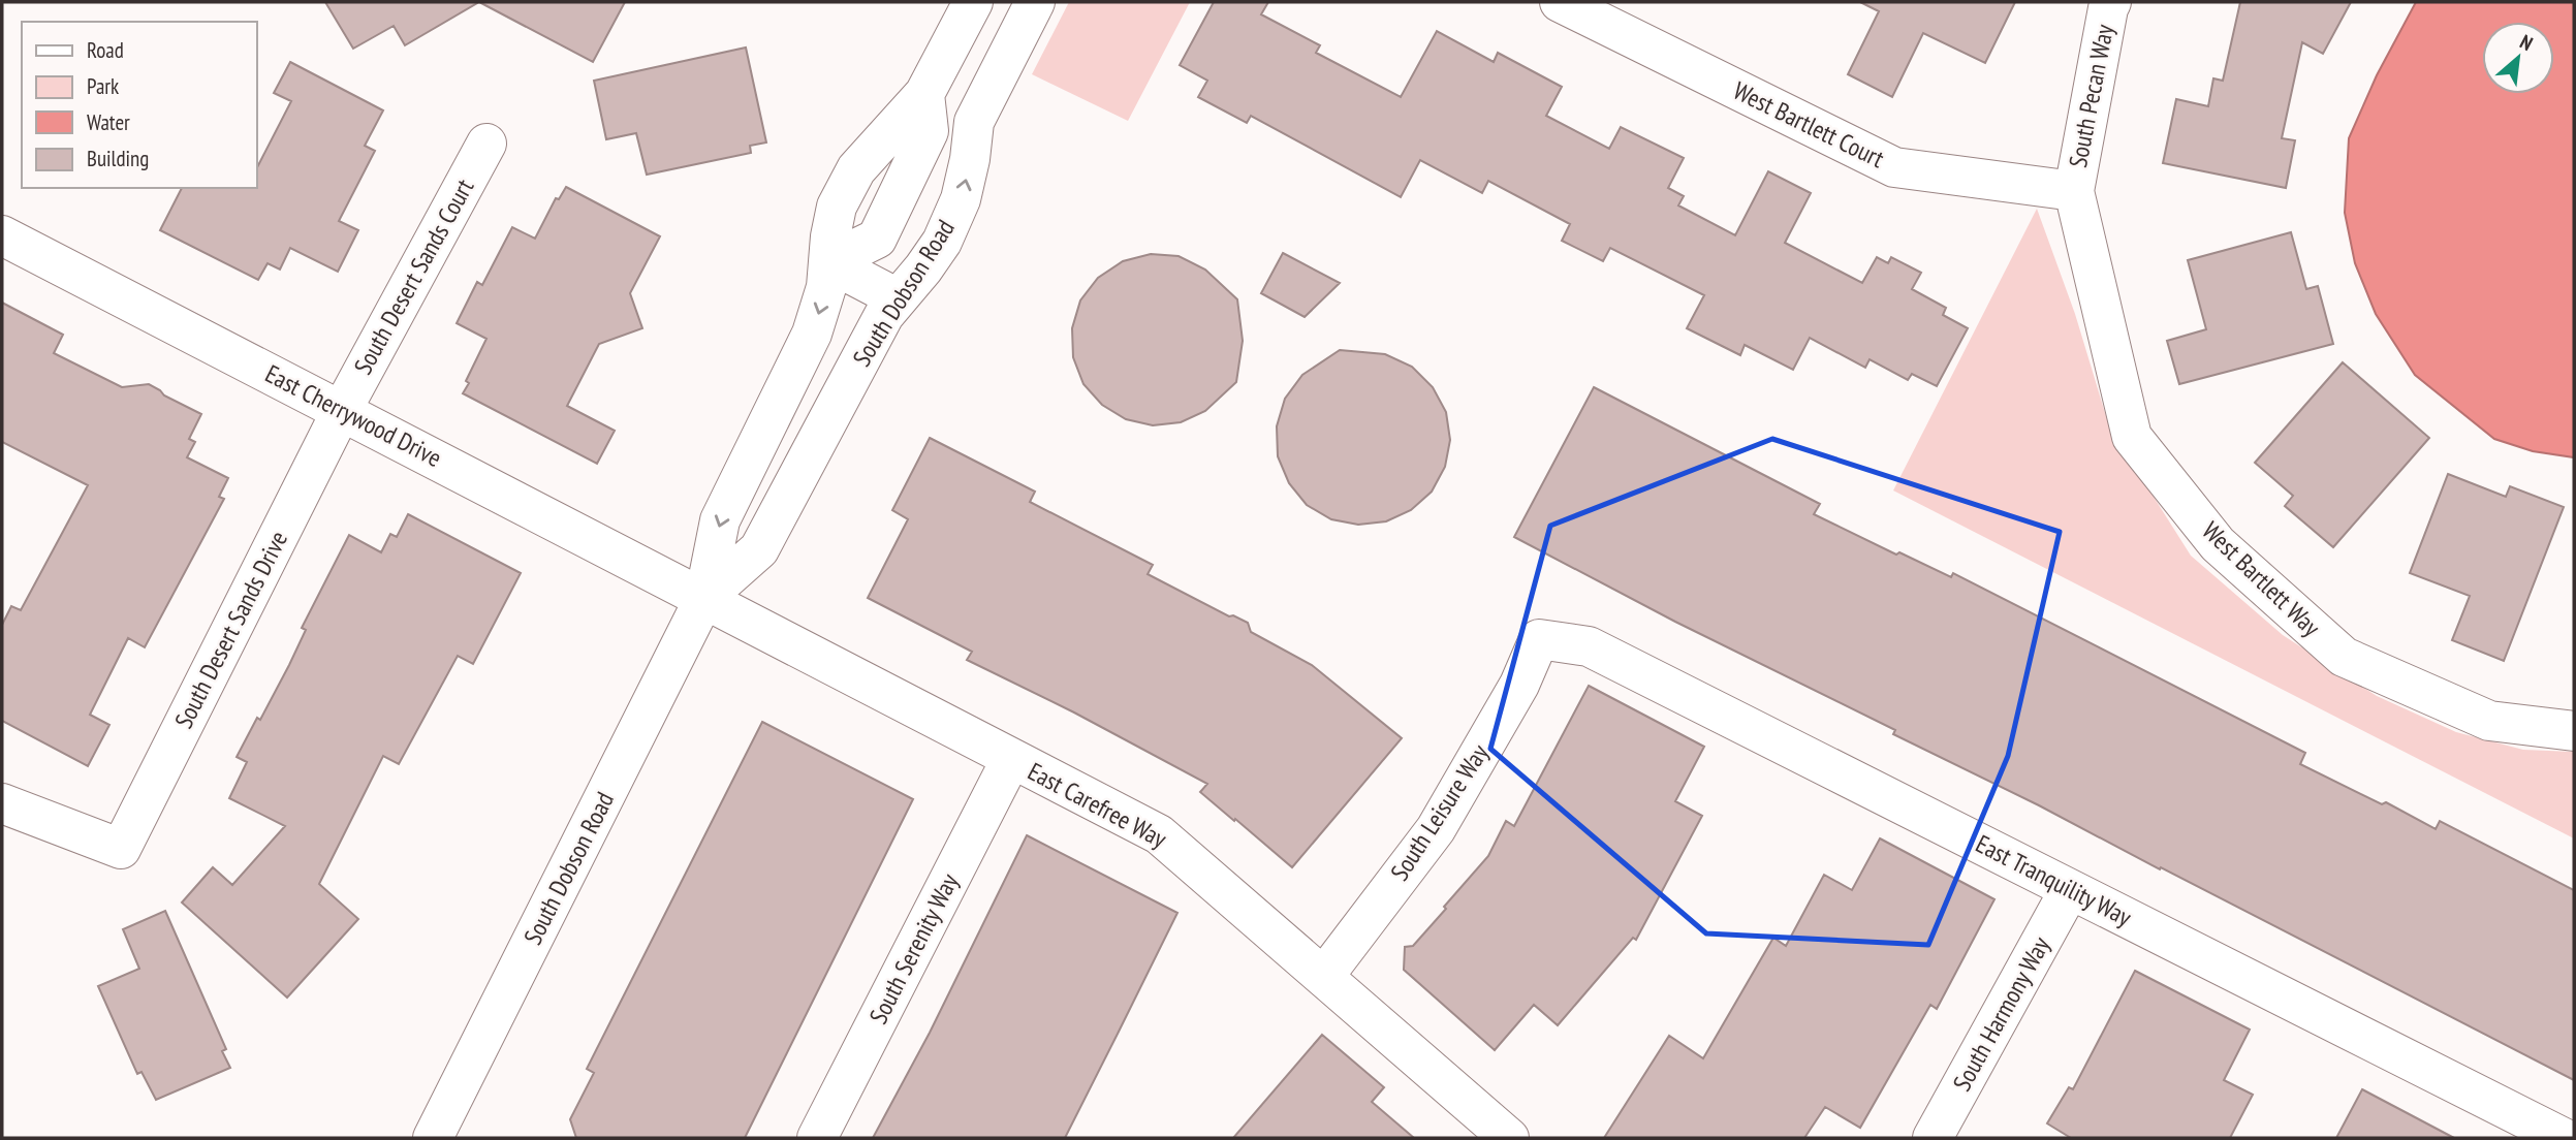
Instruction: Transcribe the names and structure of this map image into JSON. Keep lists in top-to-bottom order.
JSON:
{
  "streets": {
    "street": [
      "South Pecan Way",
      "West Bartlett Court",
      "South Desert Sands Court",
      "South Dobson Road",
      "East Cherrywood Drive",
      "West Bartlett Way",
      "South Desert Sands Drive",
      "East Carefree Way",
      "South Leisure Way",
      "East Tranquility Way",
      "South Serenity Way",
      "South Harmony Way"
    ]
  },
  "crossings": [
    ["South Pecan Way", "West Bartlett Court"],
    ["South Pecan Way", "West Bartlett Way"],
    ["West Bartlett Court", "West Bartlett Way"],
    ["South Desert Sands Court", "East Cherrywood Drive"],
    ["South Desert Sands Court", "South Desert Sands Drive"],
    ["South Dobson Road", "East Cherrywood Drive"],
    ["South Dobson Road", "East Carefree Way"],
    ["East Cherrywood Drive", "South Desert Sands Drive"],
    ["East Cherrywood Drive", "East Carefree Way"],
    ["East Carefree Way", "South Leisure Way"],
    ["East Carefree Way", "South Serenity Way"],
    ["South Leisure Way", "East Tranquility Way"],
    ["East Tranquility Way", "South Harmony Way"]
  ],
  "legend": [
    "Road",
    "Park",
    "Water",
    "Building"
  ],
  "north": "top right"
}
